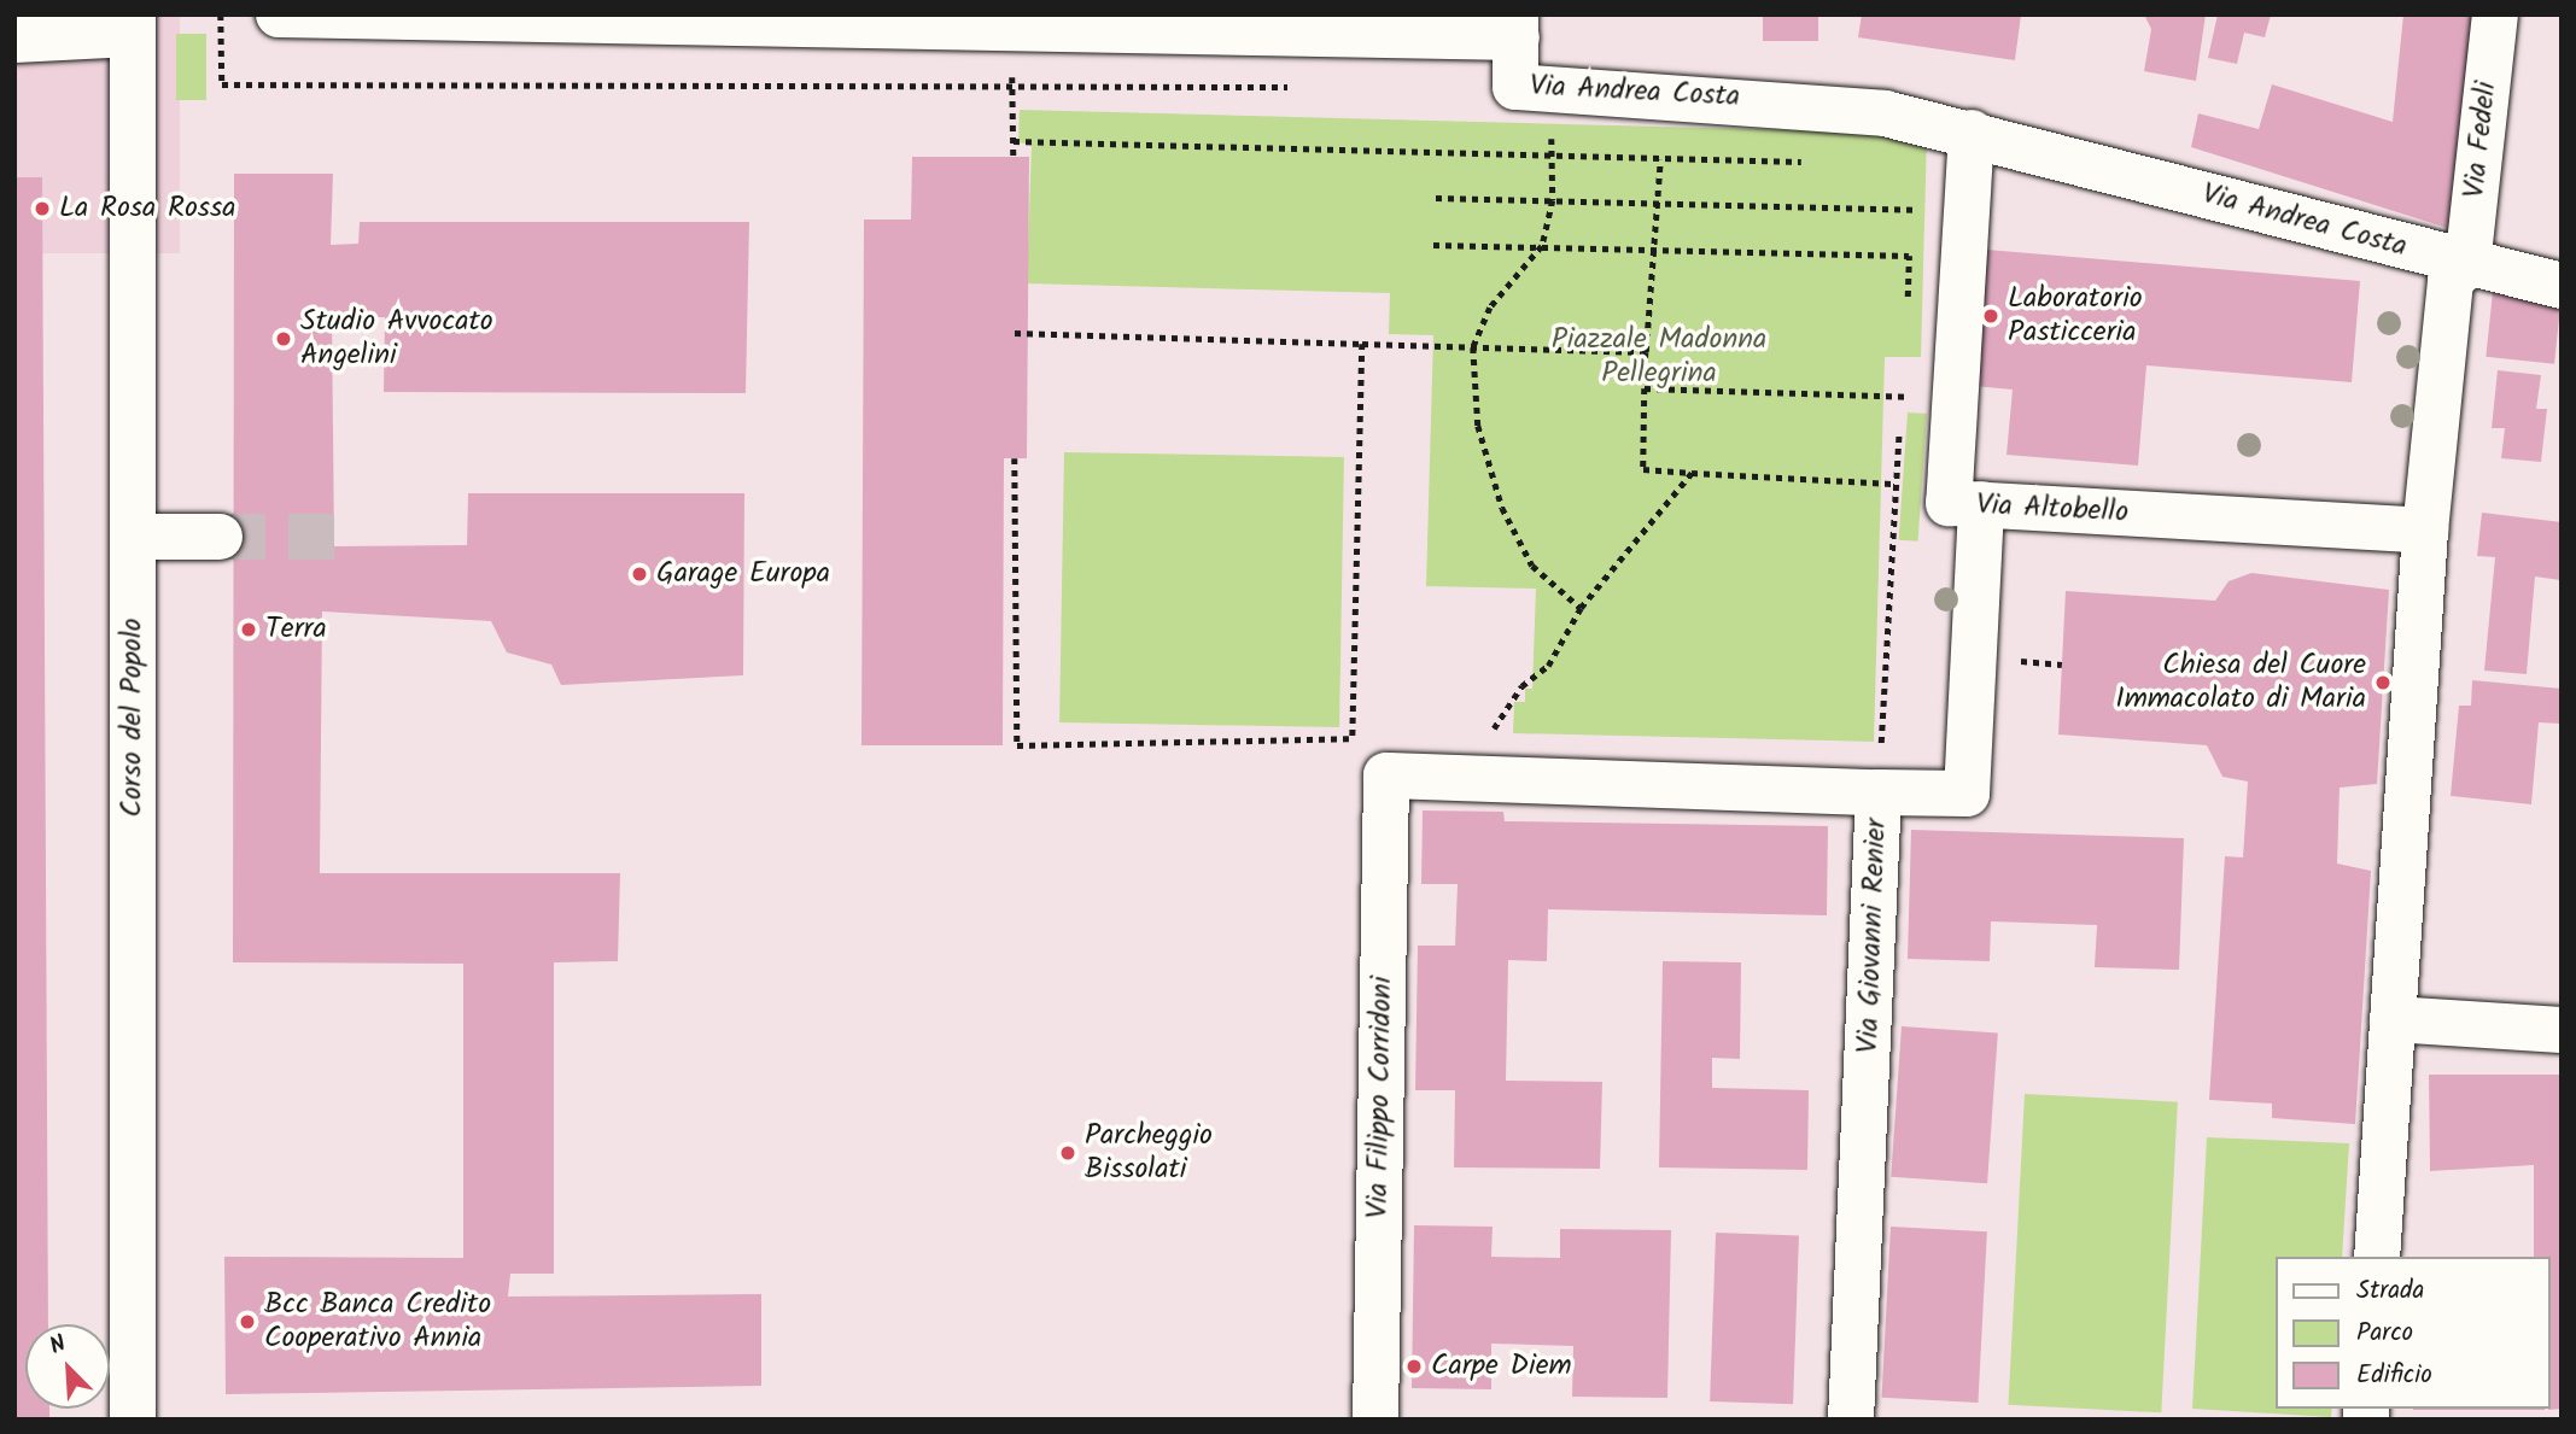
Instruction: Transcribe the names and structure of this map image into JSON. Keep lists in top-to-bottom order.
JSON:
{
  "streets": {
    "street": [
      "Via Andrea Costa",
      "Via Fedeli",
      "Via Altobello",
      "Corso del Popolo",
      "Via Giovanni Renier",
      "Via Filippo Corridoni"
    ]
  },
  "crossings": [
    ["Via Andrea Costa", "Via Fedeli"],
    ["Via Andrea Costa", "Via Altobello"],
    ["Via Giovanni Renier", "Via Filippo Corridoni"]
  ],
  "parks": ["Piazzale Madonna Pellegrina"],
  "places": [
    "La Rosa Rossa",
    "Laboratorio Pasticceria",
    "Studio Avvocato Angelini",
    "Garage Europa",
    "Terra",
    "Chiesa del Cuore Immacolato di Maria",
    "Parcheggio Bissolati",
    "Bcc Banca Credito Cooperativo Annia",
    "Carpe Diem"
  ],
  "legend": ["Strada", "Parco", "Edificio"],
  "north": "top left"
}
